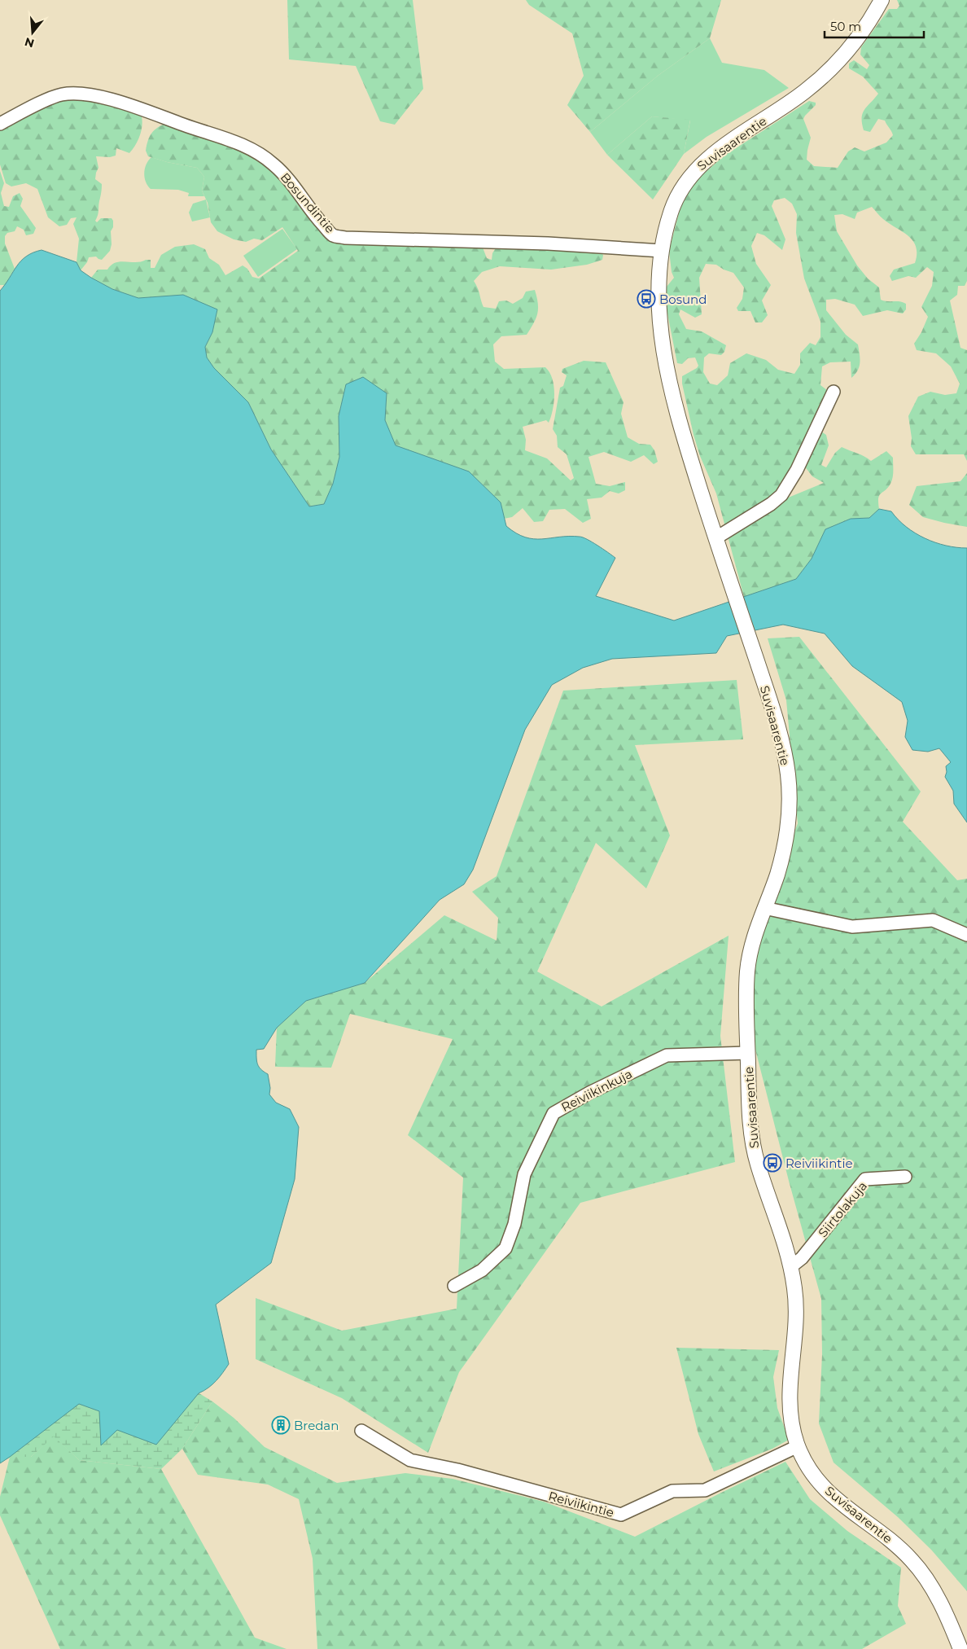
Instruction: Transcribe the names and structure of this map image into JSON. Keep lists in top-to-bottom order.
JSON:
{
  "streets": {
    "street": [
      "Suvisaarentie",
      "Bosundintie",
      "Reiviikinkuja",
      "Siirtolakuja",
      "Reiviikintie"
    ]
  },
  "crossings": [
    ["Suvisaarentie", "Bosundintie"],
    ["Suvisaarentie", "Reiviikinkuja"],
    ["Suvisaarentie", "Siirtolakuja"],
    ["Suvisaarentie", "Reiviikintie"]
  ],
  "places": {
    "bus stop": ["Bosund", "Reiviikintie"],
    "building": ["Bredan"]
  },
  "scale_bar": "50 m",
  "north": "bottom"
}
